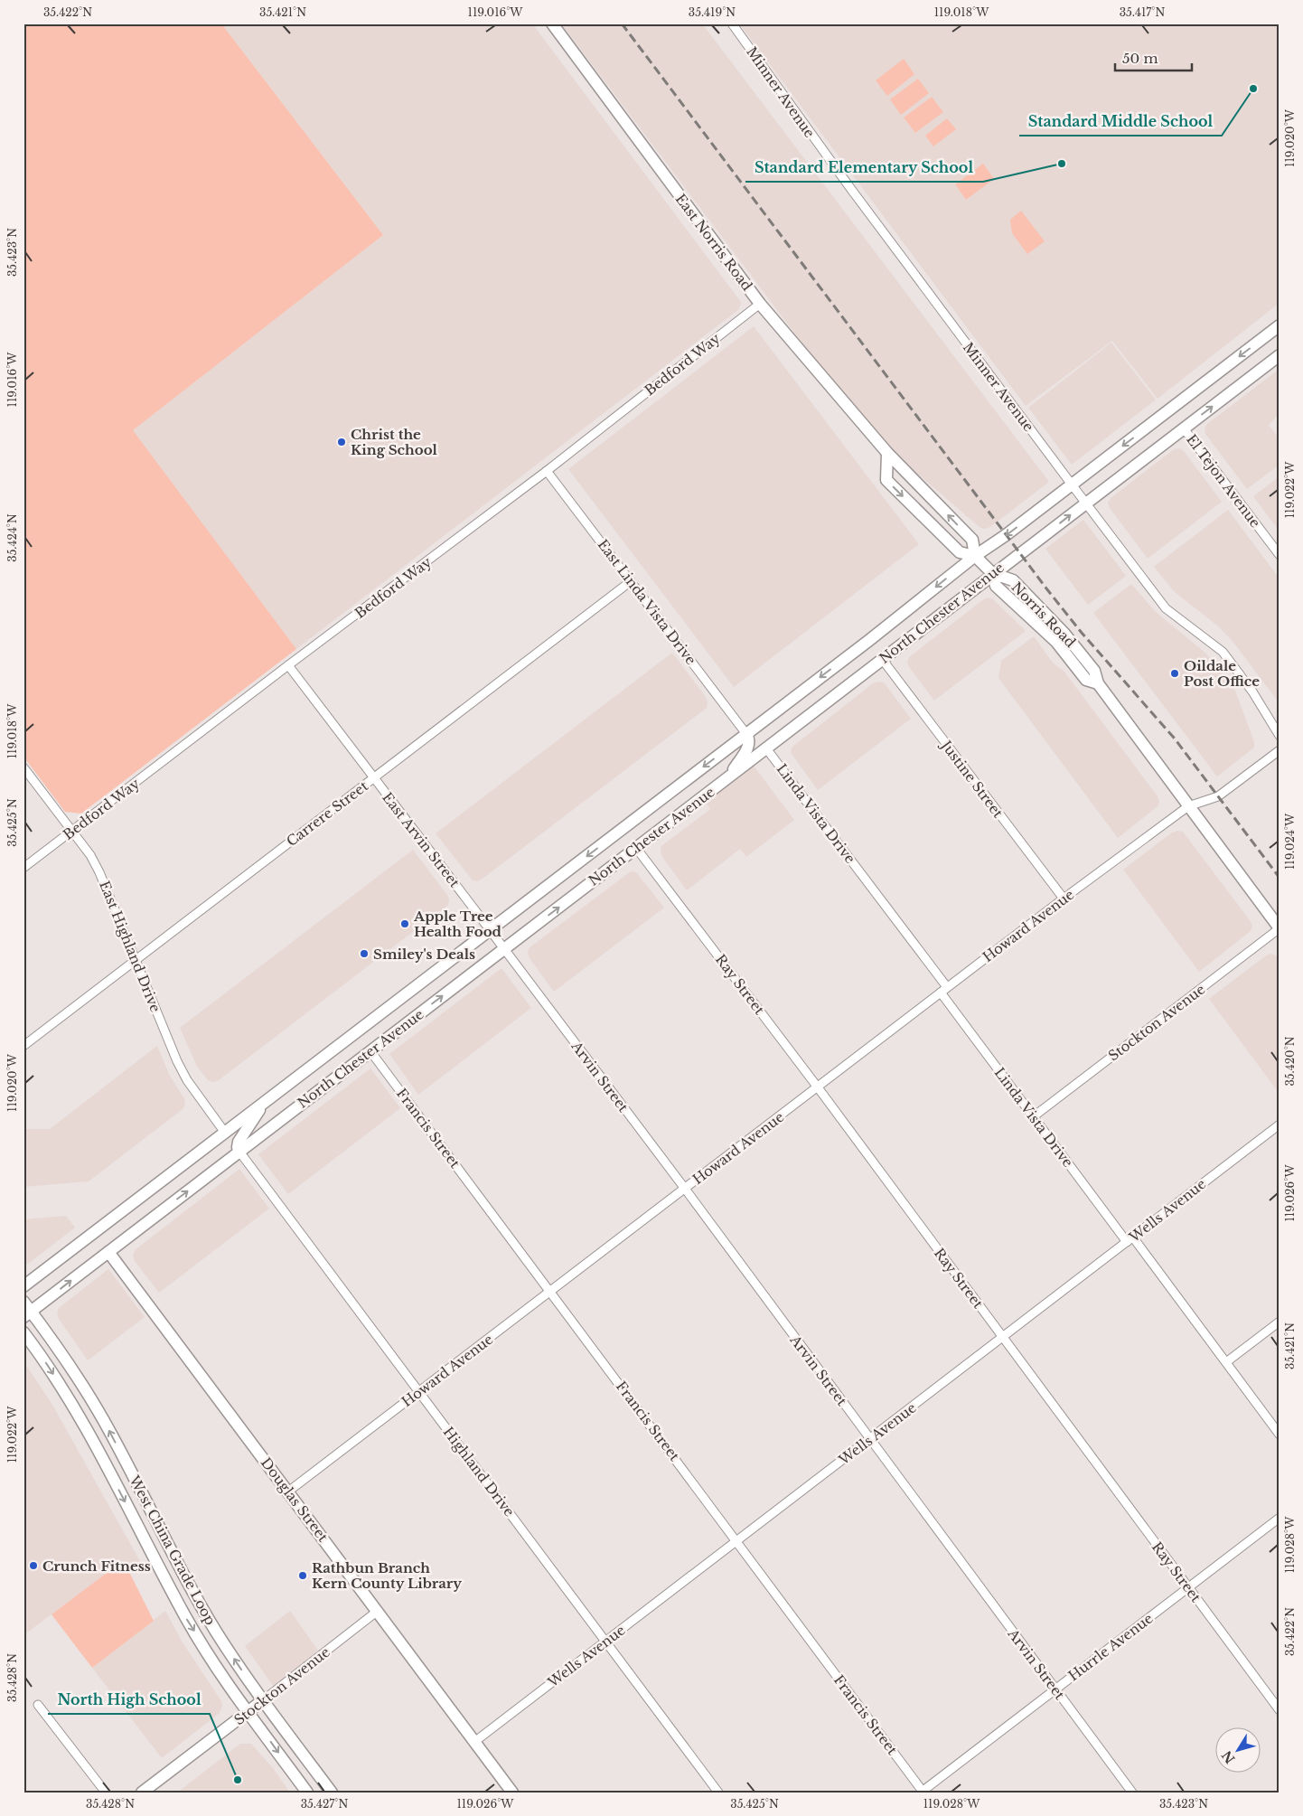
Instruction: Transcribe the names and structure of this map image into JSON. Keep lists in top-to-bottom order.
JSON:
{
  "streets": {
    "main road": [
      "East Norris Road",
      "North Chester Avenue",
      "Norris Road",
      "Stockton Avenue",
      "Douglas Street",
      "West China Grade Loop"
    ],
    "street": [
      "Minner Avenue",
      "Bedford Way",
      "El Tejon Avenue",
      "East Linda Vista Drive",
      "Justine Street",
      "Carrere Street",
      "Linda Vista Drive",
      "East Arvin Street",
      "Howard Avenue",
      "East Highland Drive",
      "Ray Street",
      "Arvin Street",
      "Francis Street",
      "Wells Avenue",
      "Highland Drive",
      "Hurrle Avenue"
    ]
  },
  "crossings": [
    ["Minner Avenue", "North Chester Avenue"],
    ["East Norris Road", "Bedford Way"],
    ["East Norris Road", "North Chester Avenue"],
    ["East Norris Road", "Norris Road"],
    ["Bedford Way", "East Linda Vista Drive"],
    ["Bedford Way", "East Arvin Street"],
    ["Bedford Way", "East Highland Drive"],
    ["El Tejon Avenue", "North Chester Avenue"],
    ["East Linda Vista Drive", "North Chester Avenue"],
    ["East Linda Vista Drive", "Carrere Street"],
    ["North Chester Avenue", "Norris Road"],
    ["North Chester Avenue", "Justine Street"],
    ["North Chester Avenue", "Linda Vista Drive"],
    ["North Chester Avenue", "East Arvin Street"],
    ["North Chester Avenue", "East Highland Drive"],
    ["North Chester Avenue", "Ray Street"],
    ["North Chester Avenue", "Arvin Street"],
    ["North Chester Avenue", "Francis Street"],
    ["North Chester Avenue", "Highland Drive"],
    ["North Chester Avenue", "Douglas Street"],
    ["North Chester Avenue", "West China Grade Loop"],
    ["Norris Road", "Howard Avenue"],
    ["Norris Road", "Stockton Avenue"],
    ["Justine Street", "Howard Avenue"],
    ["Carrere Street", "East Arvin Street"],
    ["Carrere Street", "East Highland Drive"],
    ["Linda Vista Drive", "Howard Avenue"],
    ["Linda Vista Drive", "Stockton Avenue"],
    ["Linda Vista Drive", "Wells Avenue"],
    ["East Arvin Street", "Arvin Street"],
    ["Howard Avenue", "Ray Street"],
    ["Howard Avenue", "Arvin Street"],
    ["Howard Avenue", "Francis Street"],
    ["Howard Avenue", "Highland Drive"],
    ["Howard Avenue", "Douglas Street"],
    ["Ray Street", "Wells Avenue"],
    ["Ray Street", "Hurrle Avenue"],
    ["Stockton Avenue", "Douglas Street"],
    ["Stockton Avenue", "West China Grade Loop"],
    ["Arvin Street", "Wells Avenue"],
    ["Arvin Street", "Hurrle Avenue"],
    ["Francis Street", "Wells Avenue"],
    ["Francis Street", "Hurrle Avenue"],
    ["Wells Avenue", "Highland Drive"],
    ["Wells Avenue", "Douglas Street"]
  ],
  "places": [
    "Standard Middle School",
    "Standard Elementary School",
    "Christ the King School",
    "Oildale Post Office",
    "Apple Tree Health Food",
    "Smiley's Deals",
    "Crunch Fitness",
    "Rathbun Branch Kern County Library",
    "North High School"
  ],
  "scale_bar": "50 m",
  "north": "bottom left",
  "coordinates": [
    "35.422°N",
    "35.421°N",
    "119.016°W",
    "35.419°N",
    "119.018°W",
    "35.417°N",
    "119.020°W",
    "35.423°N",
    "119.022°W",
    "35.424°N",
    "35.425°N",
    "119.024°W",
    "35.420°N",
    "119.026°W",
    "119.028°W",
    "35.428°N",
    "35.427°N"
  ]
}
